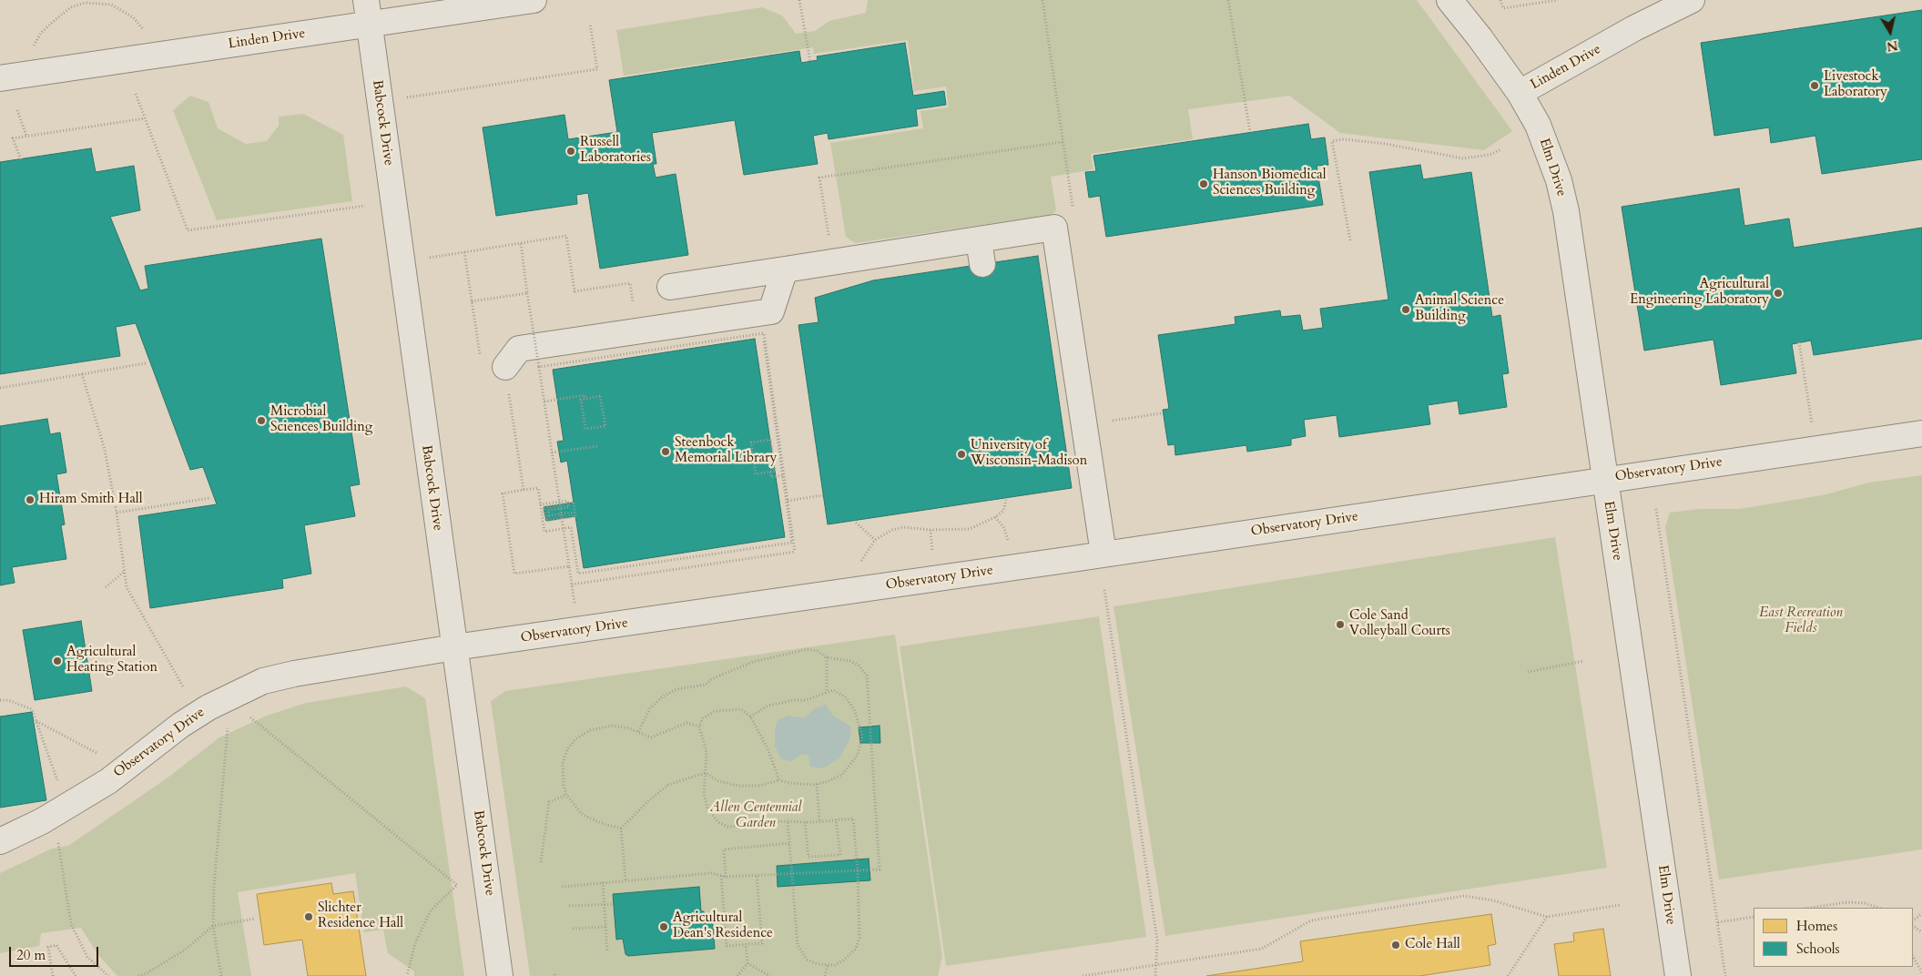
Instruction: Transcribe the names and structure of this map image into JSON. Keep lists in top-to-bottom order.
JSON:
{
  "streets": {
    "street": [
      "Linden Drive",
      "Babcock Drive",
      "Elm Drive",
      "Observatory Drive"
    ]
  },
  "crossings": [
    ["Linden Drive", "Babcock Drive"],
    ["Linden Drive", "Elm Drive"],
    ["Babcock Drive", "Observatory Drive"],
    ["Elm Drive", "Observatory Drive"]
  ],
  "parks": ["East Recreation Fields", "Allen Centennial Garden"],
  "places": [
    "Livestock Laboratory",
    "Russell Laboratories",
    "Hanson Biomedical Sciences Building",
    "Agricultural Engineering Laboratory",
    "Animal Science Building",
    "Microbial Sciences Building",
    "Steenbock Memorial Library",
    "University of Wisconsin-Madison",
    "Hiram Smith Hall",
    "Cole Sand Volleyball Courts",
    "Agricultural Heating Station",
    "Slichter Residence Hall",
    "Agricultural Dean's Residence",
    "Cole Hall"
  ],
  "legend": ["Homes", "Schools"],
  "scale_bar": "20 m",
  "north": "bottom"
}
